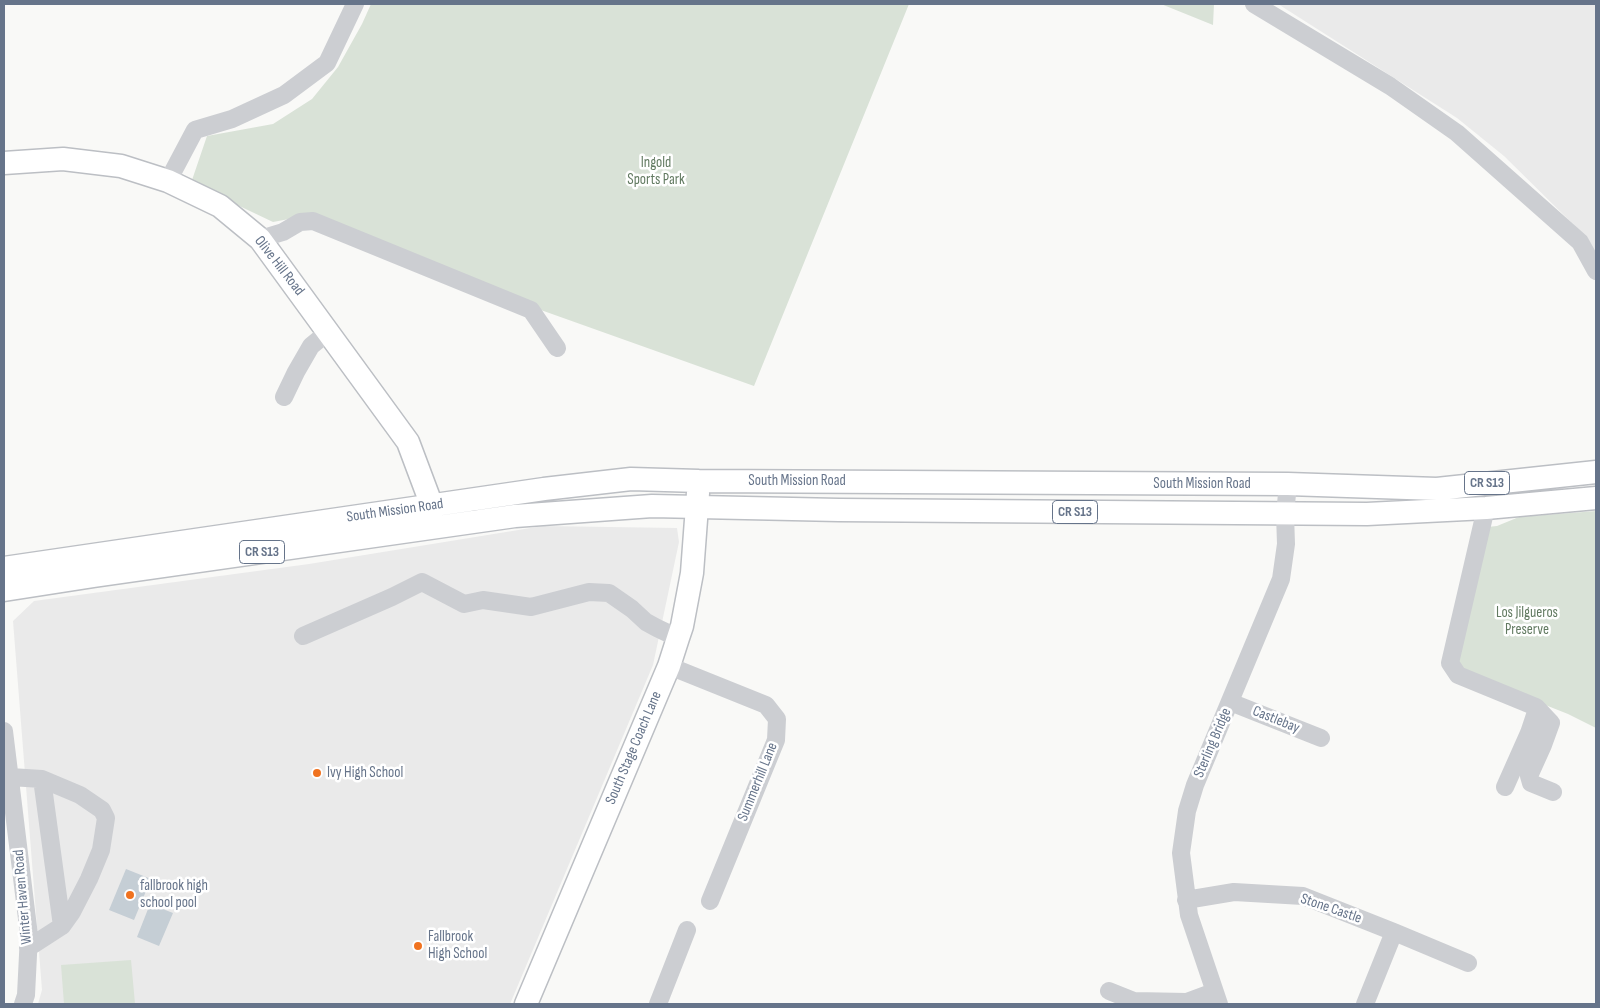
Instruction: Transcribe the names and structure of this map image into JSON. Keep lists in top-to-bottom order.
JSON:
{
  "streets": {
    "main road": [
      "Olive Hill Road",
      "South Mission Road",
      "CR S13",
      "South Stage Coach Lane"
    ],
    "street": [
      "Castlebay",
      "Sterling Bridge",
      "Summerhill Lane",
      "Winter Haven Road",
      "Stone Castle"
    ]
  },
  "crossings": [
    ["Olive Hill Road", "South Mission Road"],
    ["South Mission Road", "Sterling Bridge"],
    ["South Mission Road", "South Stage Coach Lane"],
    ["Castlebay", "Sterling Bridge"],
    ["Sterling Bridge", "Stone Castle"],
    ["South Stage Coach Lane", "Summerhill Lane"]
  ],
  "parks": ["Ingold Sports Park", "Los Jilgueros Preserve"],
  "places": ["Ivy High School", "fallbrook high school pool", "Fallbrook High School"]
}
